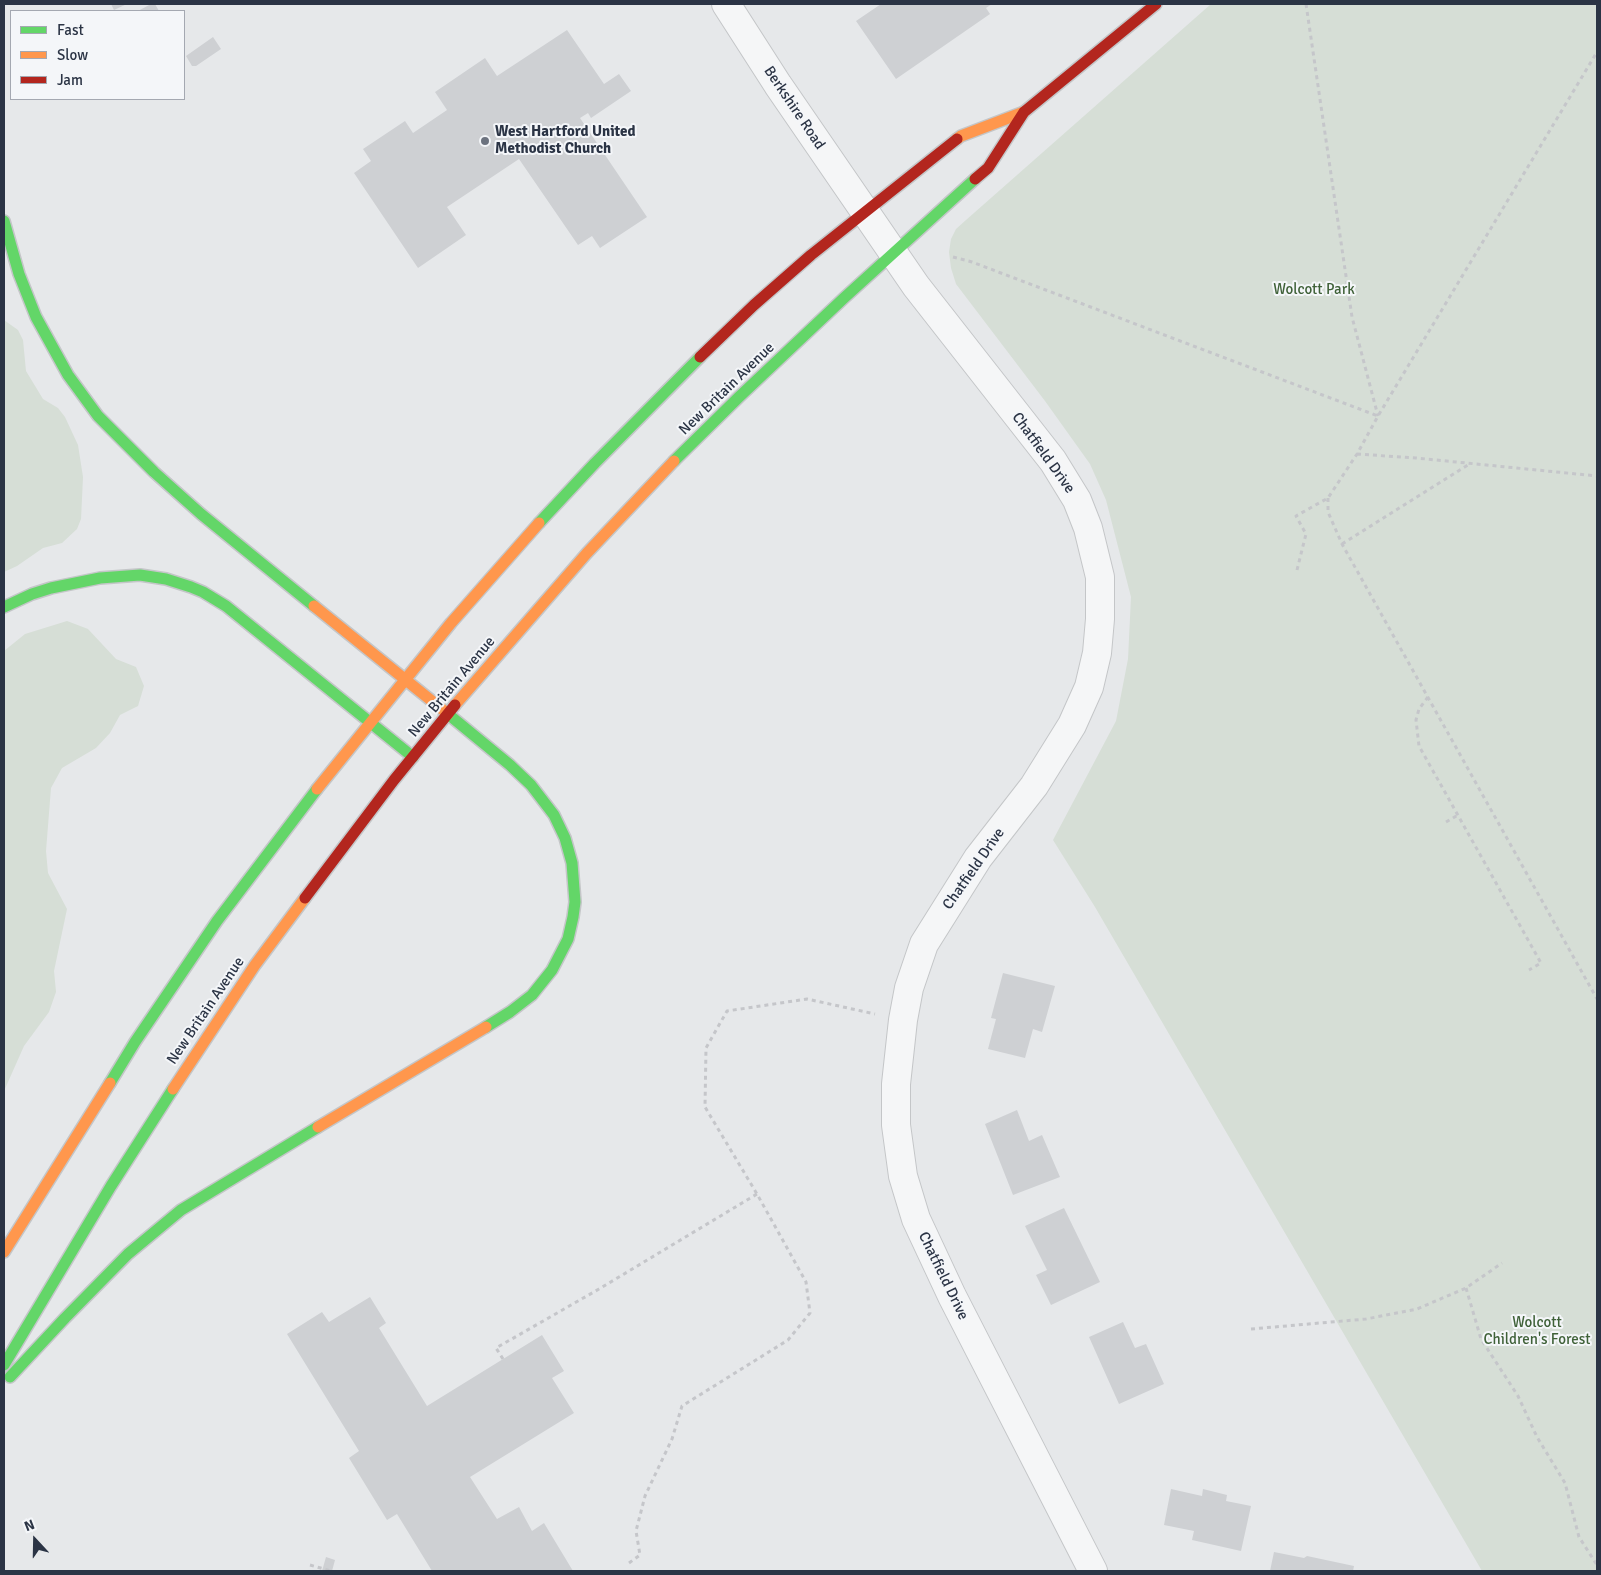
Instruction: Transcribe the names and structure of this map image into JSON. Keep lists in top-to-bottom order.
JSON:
{
  "streets": {
    "main road": ["New Britain Avenue"],
    "street": ["Berkshire Road", "Chatfield Drive"]
  },
  "crossings": [
    ["Berkshire Road", "New Britain Avenue"],
    ["Berkshire Road", "Chatfield Drive"],
    ["New Britain Avenue", "Chatfield Drive"]
  ],
  "parks": ["Wolcott Park", "Wolcott Children's Forest"],
  "places": ["West Hartford United Methodist Church"],
  "legend": ["Fast", "Slow", "Jam"],
  "north": "top"
}
